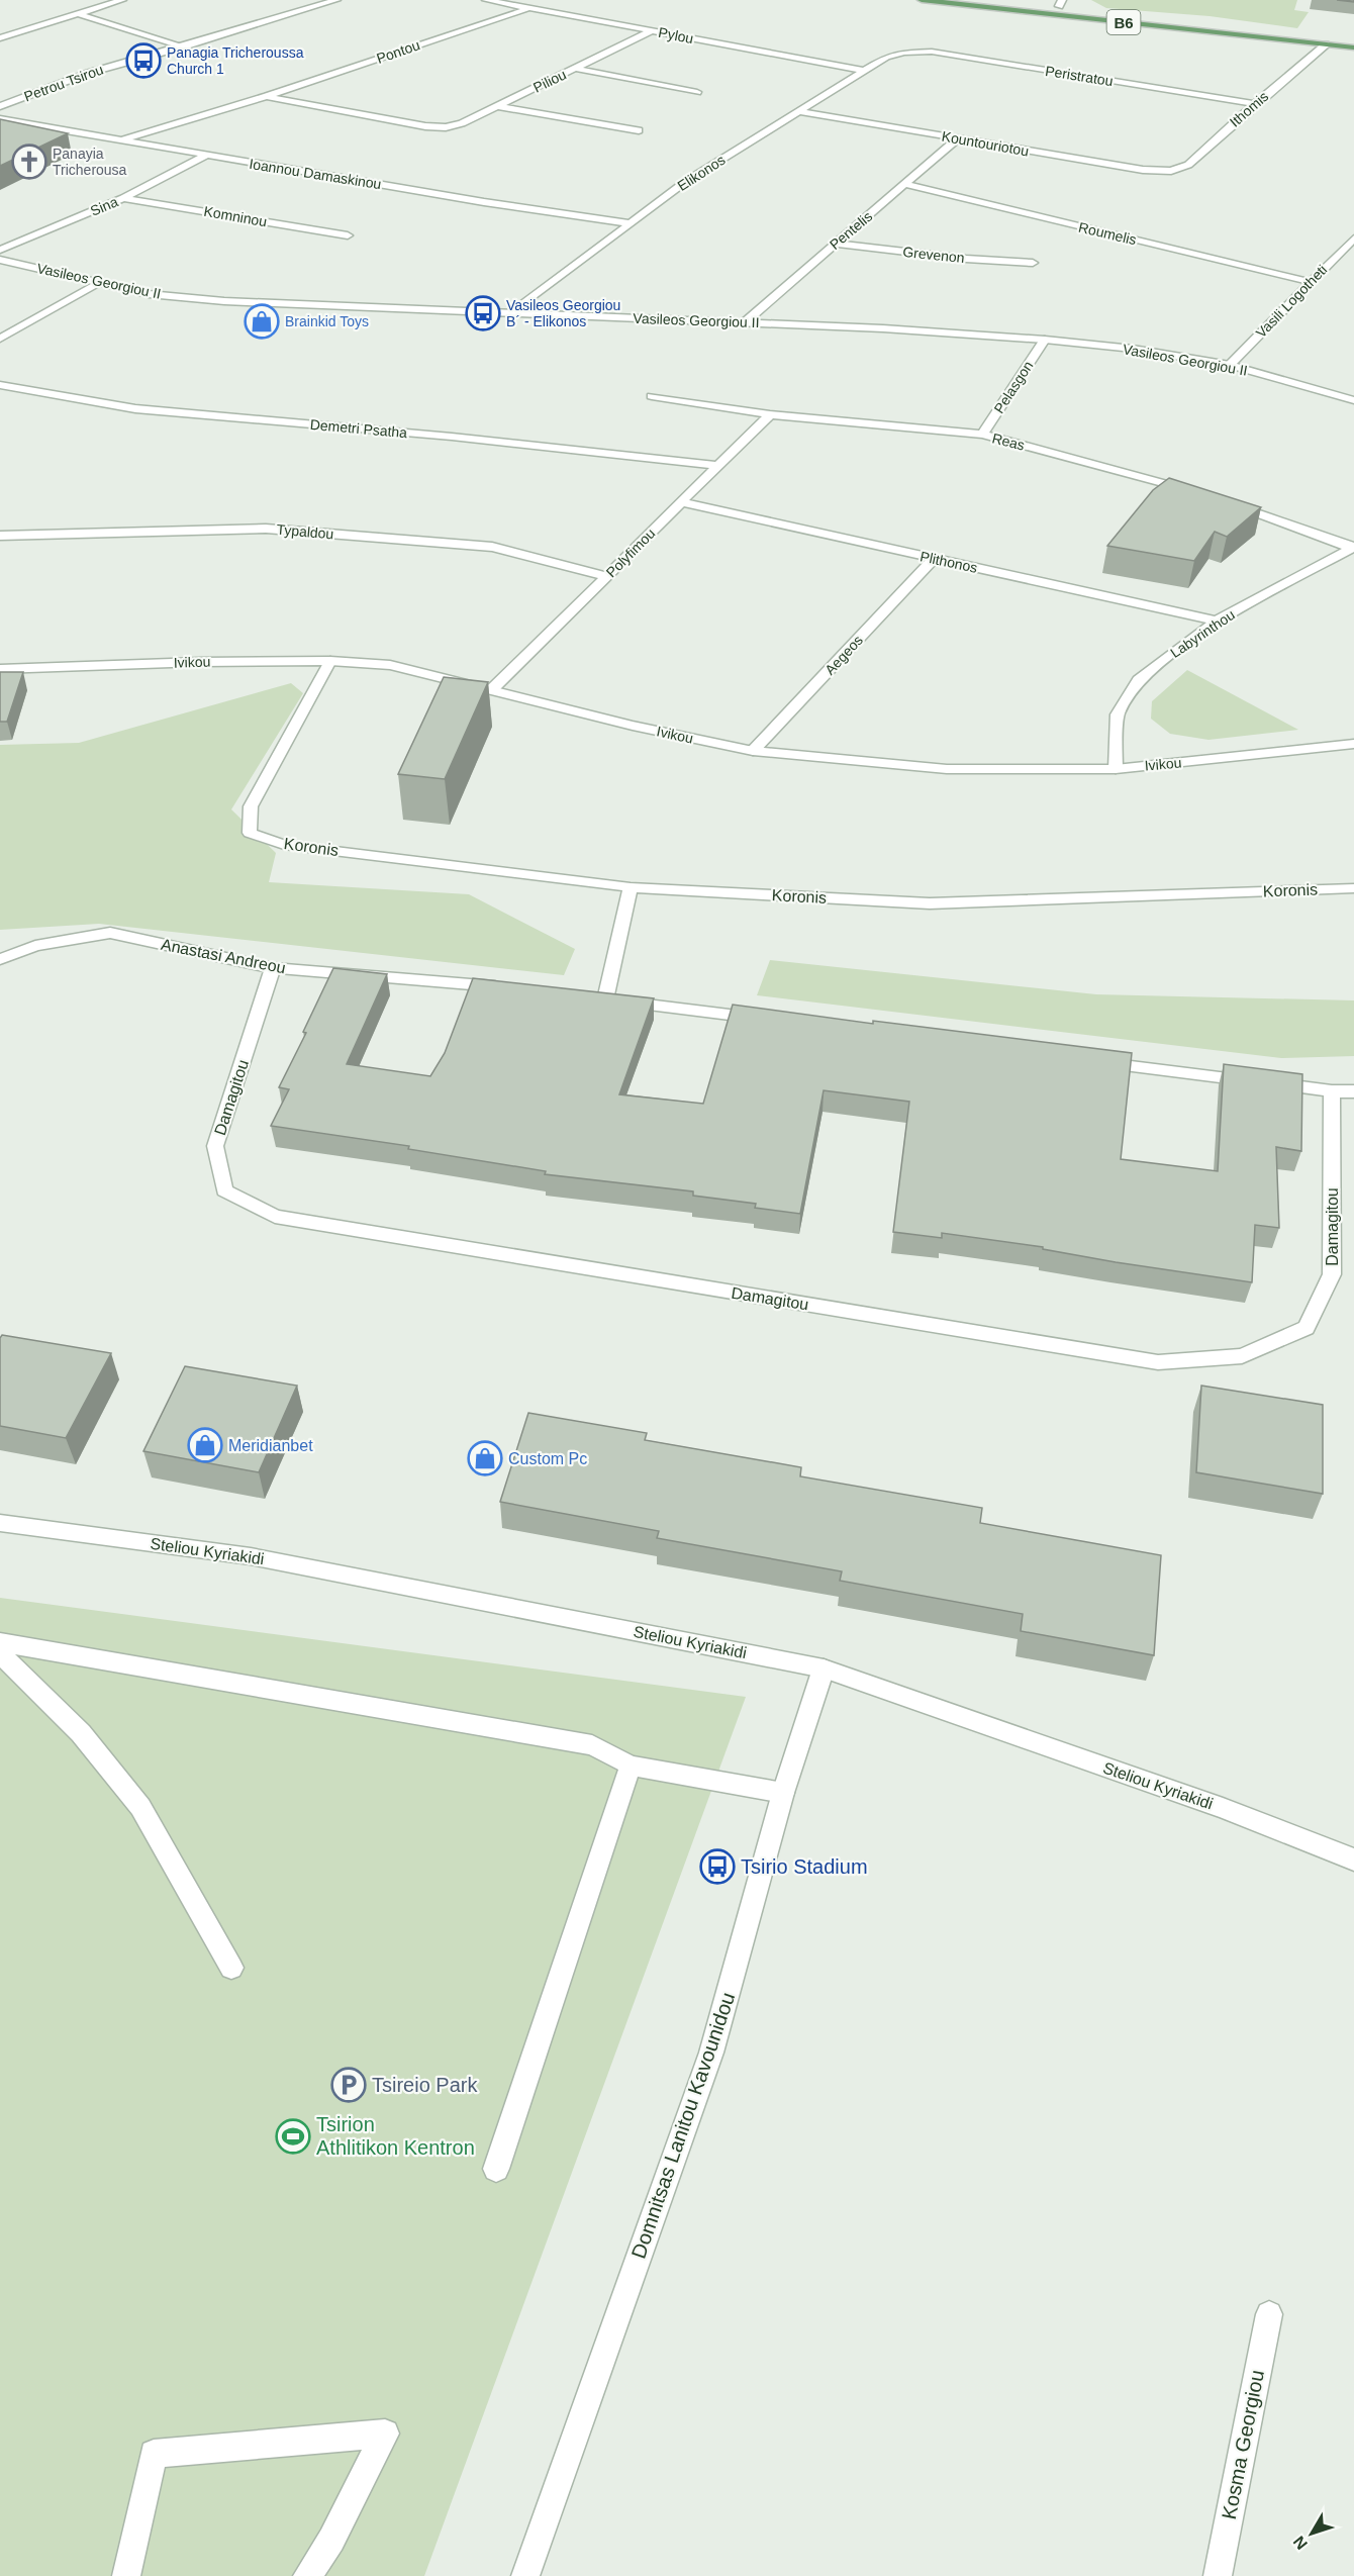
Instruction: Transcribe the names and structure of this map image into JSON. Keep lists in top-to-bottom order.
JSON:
{
  "streets": {
    "main road": ["B6"],
    "street": [
      "Pylou",
      "Pontou",
      "Peristratou",
      "Piliou",
      "Petrou Tsirou",
      "Ithomis",
      "Kountouriotou",
      "Elikonos",
      "Ioannou Damaskinou",
      "Sina",
      "Komninou",
      "Pentelis",
      "Roumelis",
      "Grevenon",
      "Vasileos Georgiou II",
      "Vasili Logotheti",
      "Pelasgon",
      "Demetri Psatha",
      "Reas",
      "Typaldou",
      "Polyfimou",
      "Plithonos",
      "Labyrinthou",
      "Aegeos",
      "Ivikou",
      "Koronis",
      "Anastasi Andreou",
      "Damagitou",
      "Steliou Kyriakidi",
      "Domnitsas Lanitou Kavounidou",
      "Kosma Georgiou"
    ]
  },
  "crossings": [
    ["B6", "Ithomis"],
    ["Pylou", "Pontou"],
    ["Pylou", "Piliou"],
    ["Pylou", "Elikonos"],
    ["Pontou", "Piliou"],
    ["Pontou", "Ioannou Damaskinou"],
    ["Peristratou", "Ithomis"],
    ["Peristratou", "Elikonos"],
    ["Ithomis", "Kountouriotou"],
    ["Kountouriotou", "Elikonos"],
    ["Kountouriotou", "Pentelis"],
    ["Elikonos", "Ioannou Damaskinou"],
    ["Elikonos", "Vasileos Georgiou II"],
    ["Ioannou Damaskinou", "Sina"],
    ["Sina", "Komninou"],
    ["Pentelis", "Roumelis"],
    ["Pentelis", "Grevenon"],
    ["Pentelis", "Vasileos Georgiou II"],
    ["Roumelis", "Vasili Logotheti"],
    ["Vasileos Georgiou II", "Vasili Logotheti"],
    ["Vasileos Georgiou II", "Pelasgon"],
    ["Pelasgon", "Reas"],
    ["Demetri Psatha", "Polyfimou"],
    ["Reas", "Polyfimou"],
    ["Typaldou", "Polyfimou"],
    ["Polyfimou", "Plithonos"],
    ["Polyfimou", "Ivikou"],
    ["Plithonos", "Labyrinthou"],
    ["Plithonos", "Aegeos"],
    ["Labyrinthou", "Ivikou"],
    ["Aegeos", "Ivikou"],
    ["Ivikou", "Koronis"],
    ["Anastasi Andreou", "Damagitou"],
    ["Steliou Kyriakidi", "Domnitsas Lanitou Kavounidou"]
  ],
  "places": {
    "bus stop": ["Panagia Tricheroussa Church 1", "Vasileos Georgiou B´ - Elikonos", "Tsirio Stadium"],
    "church": ["Panayia Tricherousa"],
    "shop": ["Brainkid Toys", "Meridianbet", "Custom Pc"],
    "parking": ["Tsireio Park"],
    "sports": ["Tsirion Athlitikon Kentron"]
  },
  "north": "bottom left"
}
